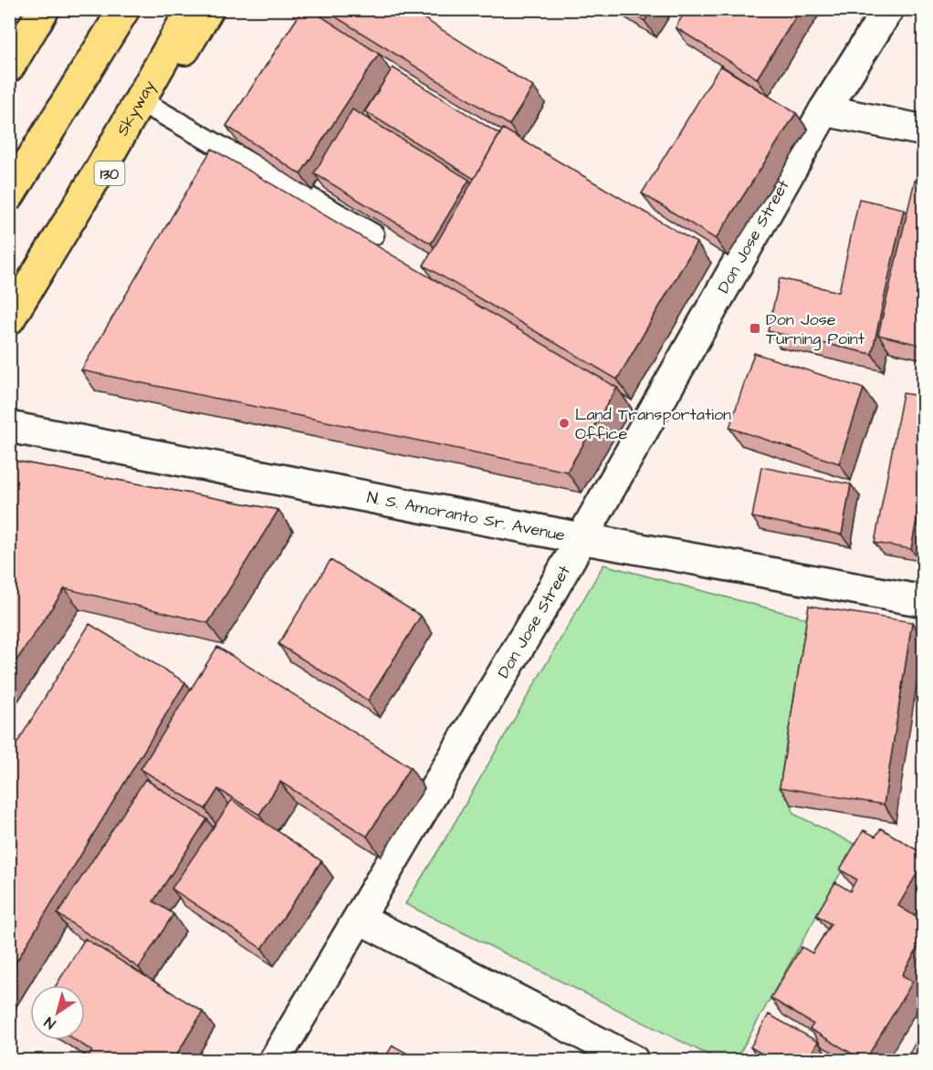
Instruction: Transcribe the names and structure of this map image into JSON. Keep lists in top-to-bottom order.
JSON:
{
  "streets": {
    "main road": ["Skyway", "130"],
    "street": ["Don Jose Street", "N. S. Amoranto Sr. Avenue"]
  },
  "crossings": [
    ["Don Jose Street", "N. S. Amoranto Sr. Avenue"]
  ],
  "places": {
    "transit": ["Don Jose Turning Point"],
    "other": ["Land Transportation Office"]
  },
  "north": "bottom left"
}
